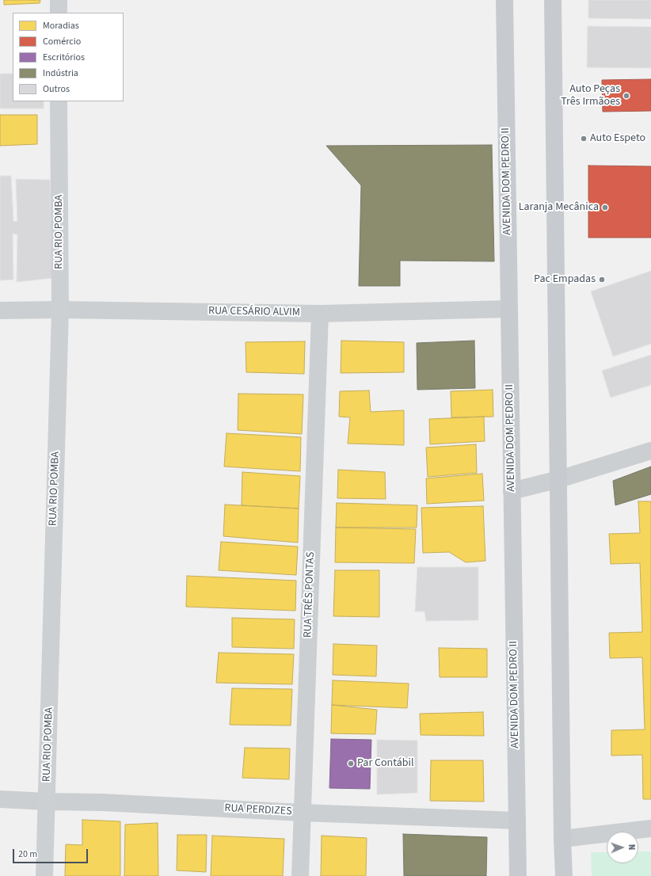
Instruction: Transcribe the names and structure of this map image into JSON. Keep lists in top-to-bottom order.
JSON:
{
  "streets": {
    "main road": ["AVENIDA DOM PEDRO II", "RUA RIO POMBA"],
    "street": ["RUA CESÁRIO ALVIM", "RUA TRÊS PONTAS", "RUA PERDIZES"]
  },
  "crossings": [
    ["AVENIDA DOM PEDRO II", "RUA CESÁRIO ALVIM"],
    ["AVENIDA DOM PEDRO II", "RUA PERDIZES"],
    ["RUA RIO POMBA", "RUA CESÁRIO ALVIM"],
    ["RUA RIO POMBA", "RUA PERDIZES"],
    ["RUA CESÁRIO ALVIM", "RUA TRÊS PONTAS"],
    ["RUA TRÊS PONTAS", "RUA PERDIZES"]
  ],
  "places": [
    "Auto Peças Três Irmãoes",
    "Auto Espeto",
    "Laranja Mecânica",
    "Pac Empadas",
    "Par Contábil"
  ],
  "legend": [
    "Moradias",
    "Comércio",
    "Escritórios",
    "Indústria",
    "Outros"
  ],
  "scale_bar": "20 m",
  "north": "right"
}
